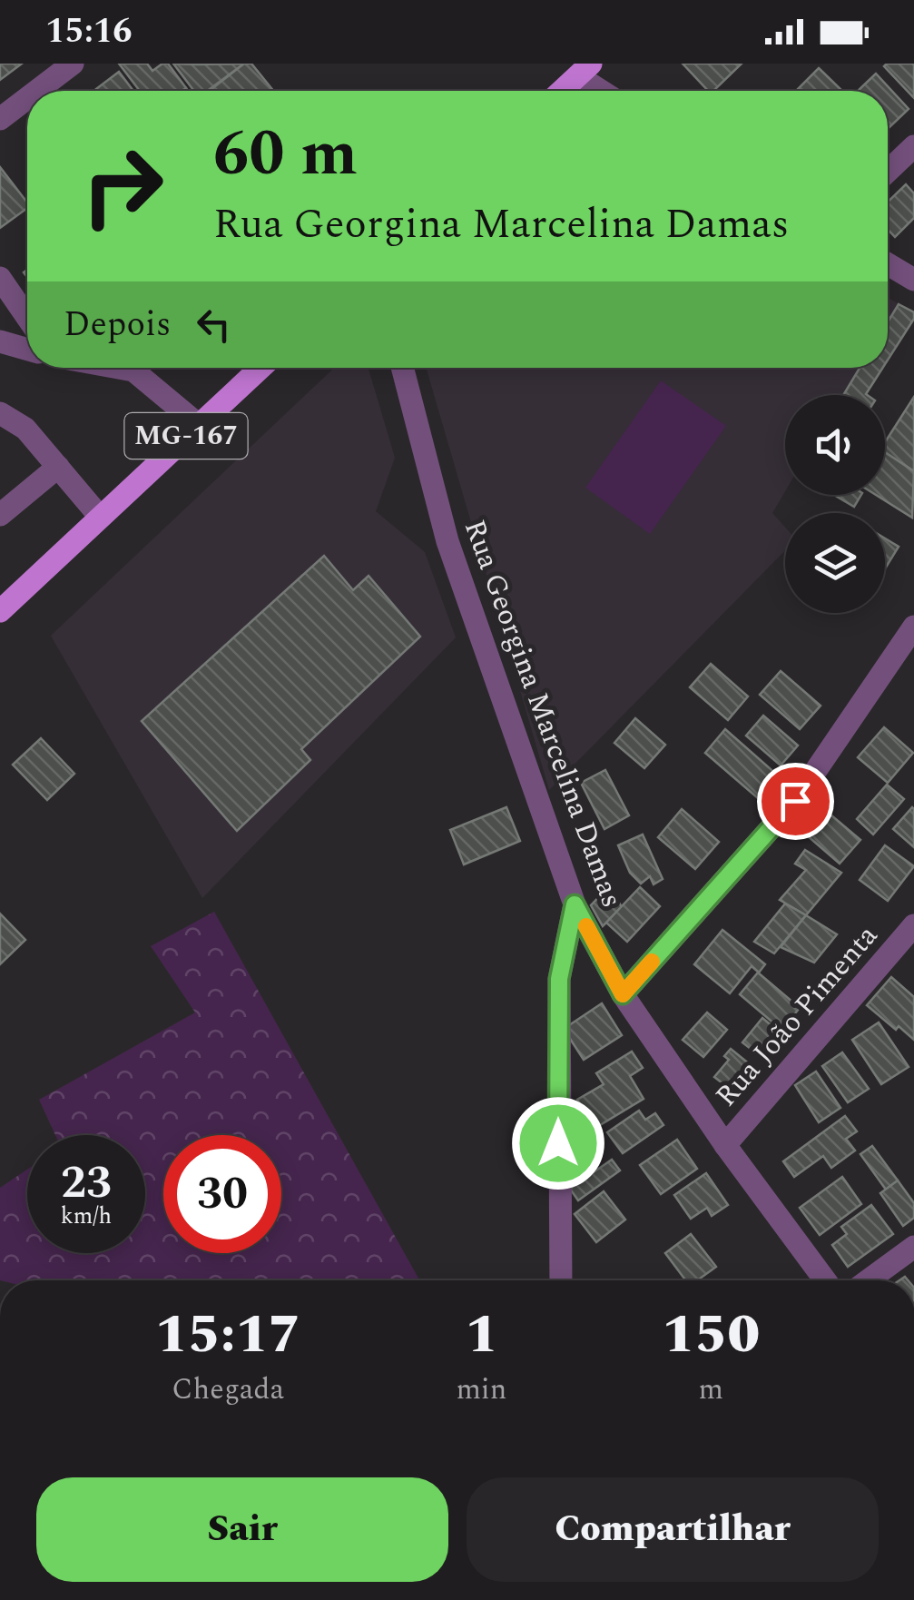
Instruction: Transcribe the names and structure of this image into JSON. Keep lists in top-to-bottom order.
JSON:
{
  "streets": {
    "main road": ["MG-167"],
    "street": ["Rua Georgina Marcelina Damas", "Rua João Pimenta"]
  },
  "crossings": [
    ["Rua Georgina Marcelina Damas", "Rua João Pimenta"]
  ],
  "page": {
    "status": "15:16",
    "turn": ["60 m", "Rua Georgina Marcelina Damas"],
    "then": "Depois",
    "speed": "23 km/h",
    "limit": "30",
    "eta": [
      "15:17",
      "Chegada",
      "1",
      "min",
      "150",
      "m"
    ],
    "buttons": ["Sair", "Compartilhar"]
  }
}
